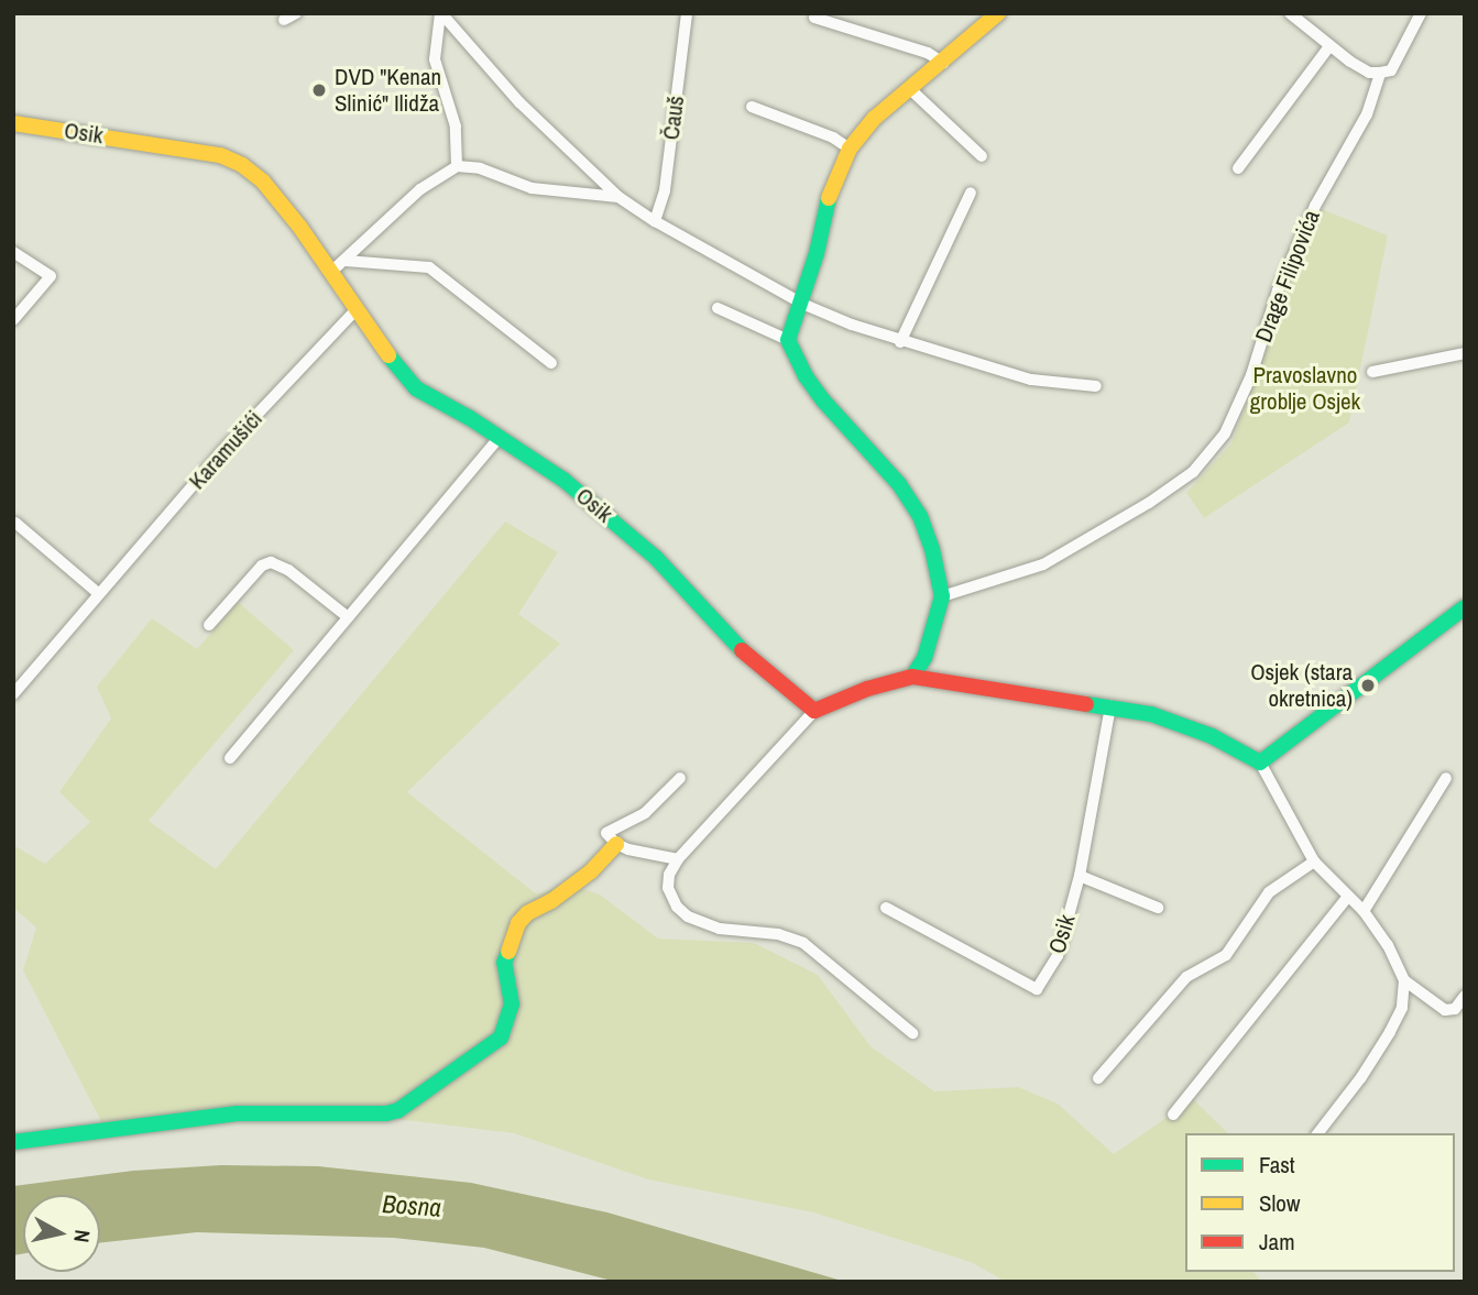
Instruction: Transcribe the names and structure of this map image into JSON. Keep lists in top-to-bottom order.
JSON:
{
  "streets": {
    "main road": ["Osik"],
    "street": ["Čauš", "Drage Filipovića", "Karamušići"]
  },
  "crossings": [
    ["Osik", "Karamušići"]
  ],
  "water": ["Bosna"],
  "parks": ["Pravoslavno groblje Osjek"],
  "places": ["DVD \"Kenan Slinić\" Ilidža", "Osjek (stara okretnica)"],
  "legend": ["Fast", "Slow", "Jam"],
  "north": "right"
}
